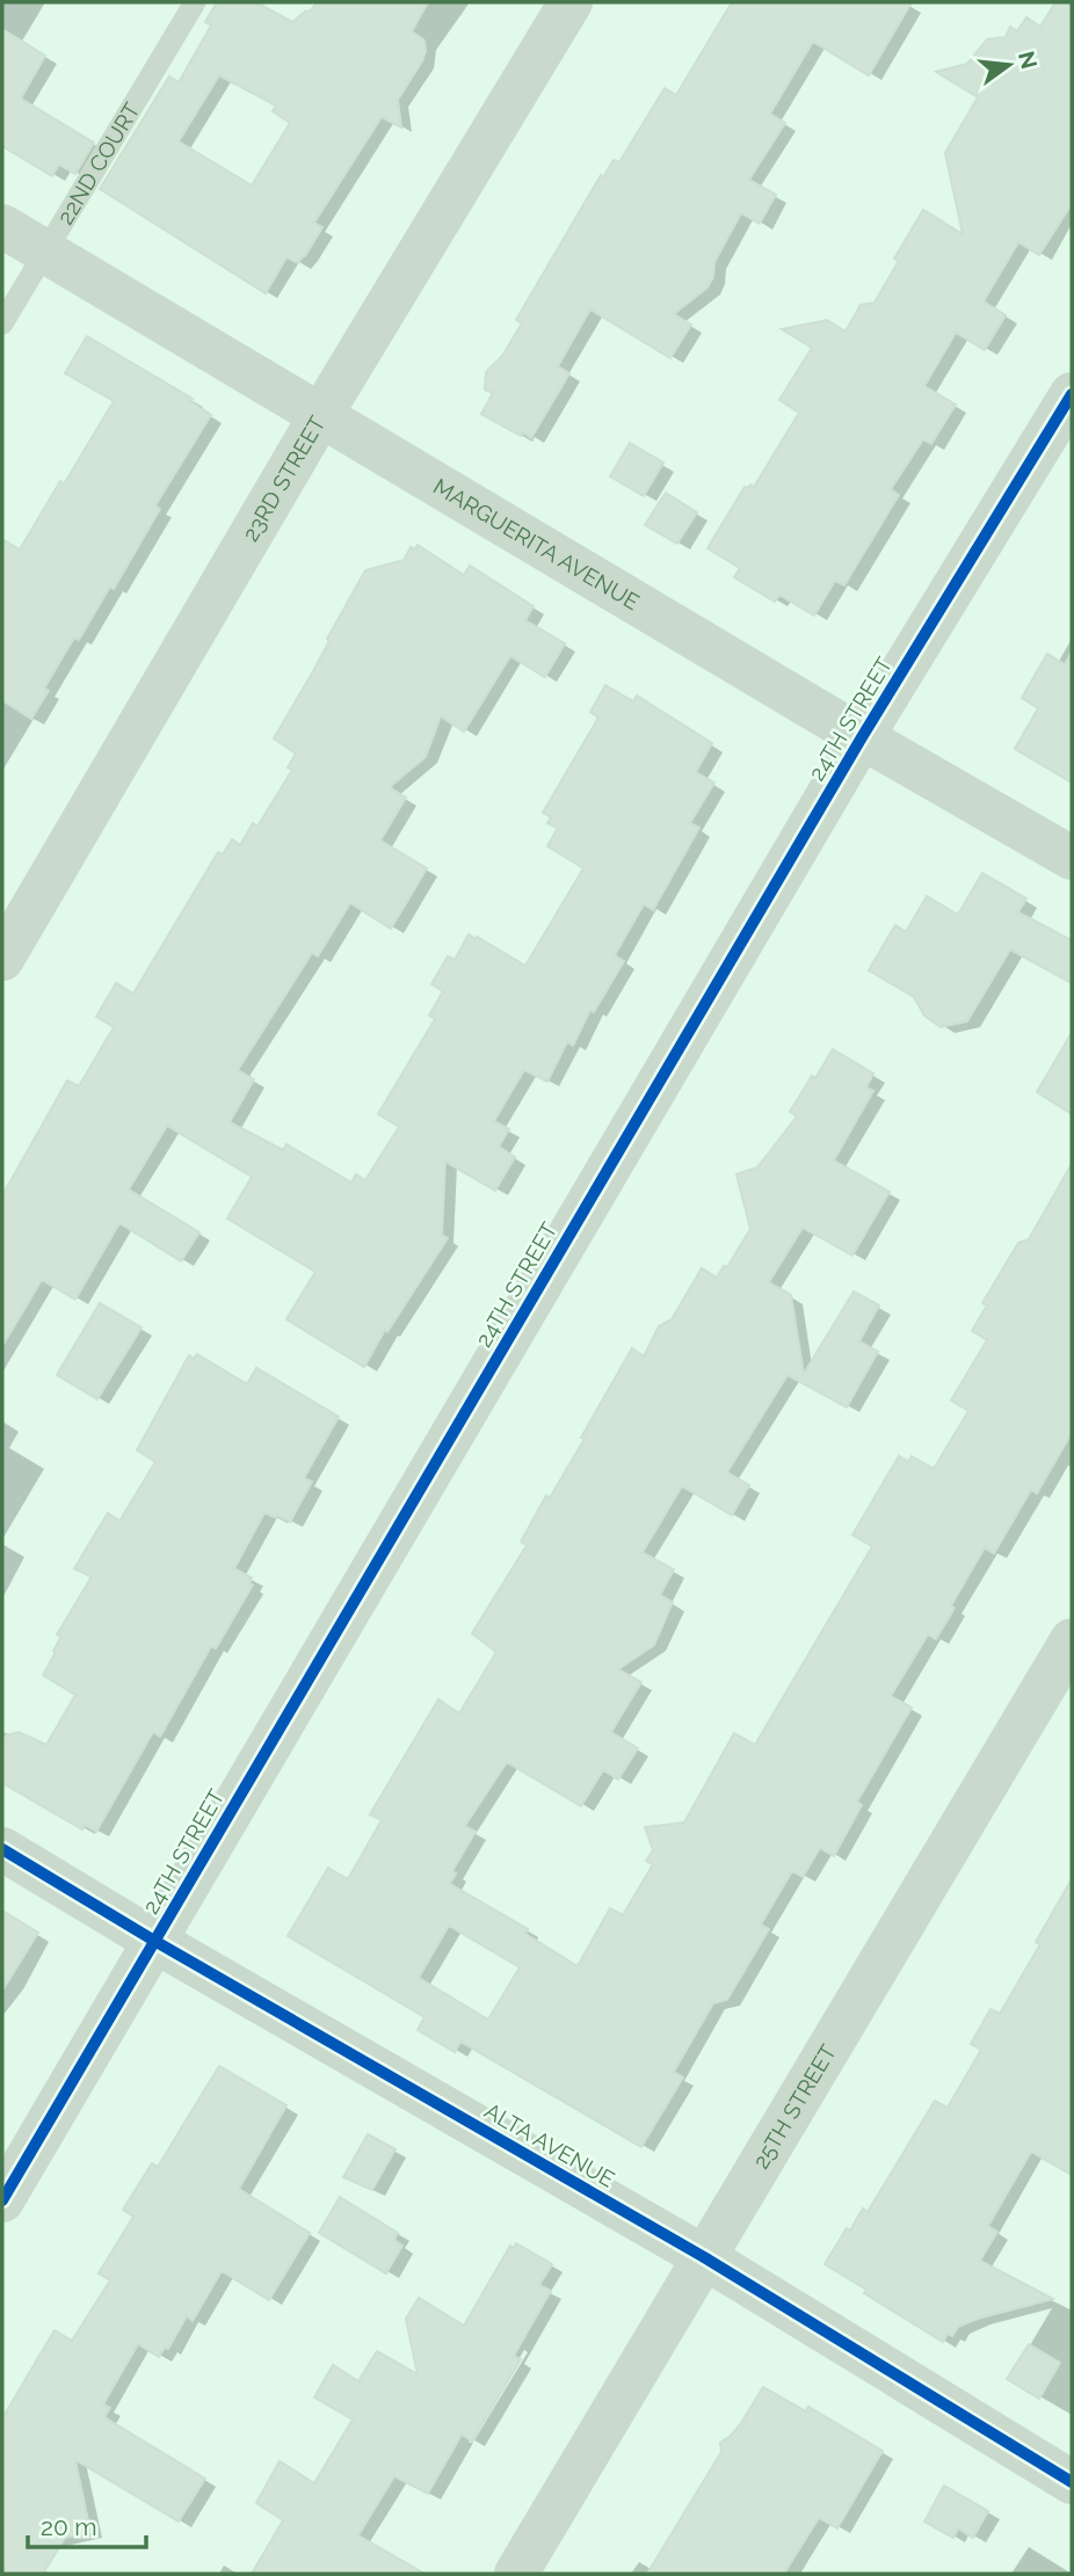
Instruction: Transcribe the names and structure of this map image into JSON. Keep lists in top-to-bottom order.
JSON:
{
  "streets": {
    "street": [
      "23RD STREET",
      "MARGUERITA AVENUE",
      "24TH STREET",
      "25TH STREET",
      "ALTA AVENUE"
    ],
    "lane": ["22ND COURT"]
  },
  "crossings": [
    ["22ND COURT", "MARGUERITA AVENUE"],
    ["23RD STREET", "MARGUERITA AVENUE"],
    ["MARGUERITA AVENUE", "24TH STREET"],
    ["24TH STREET", "ALTA AVENUE"],
    ["25TH STREET", "ALTA AVENUE"]
  ],
  "scale_bar": "20 m",
  "north": "right"
}
